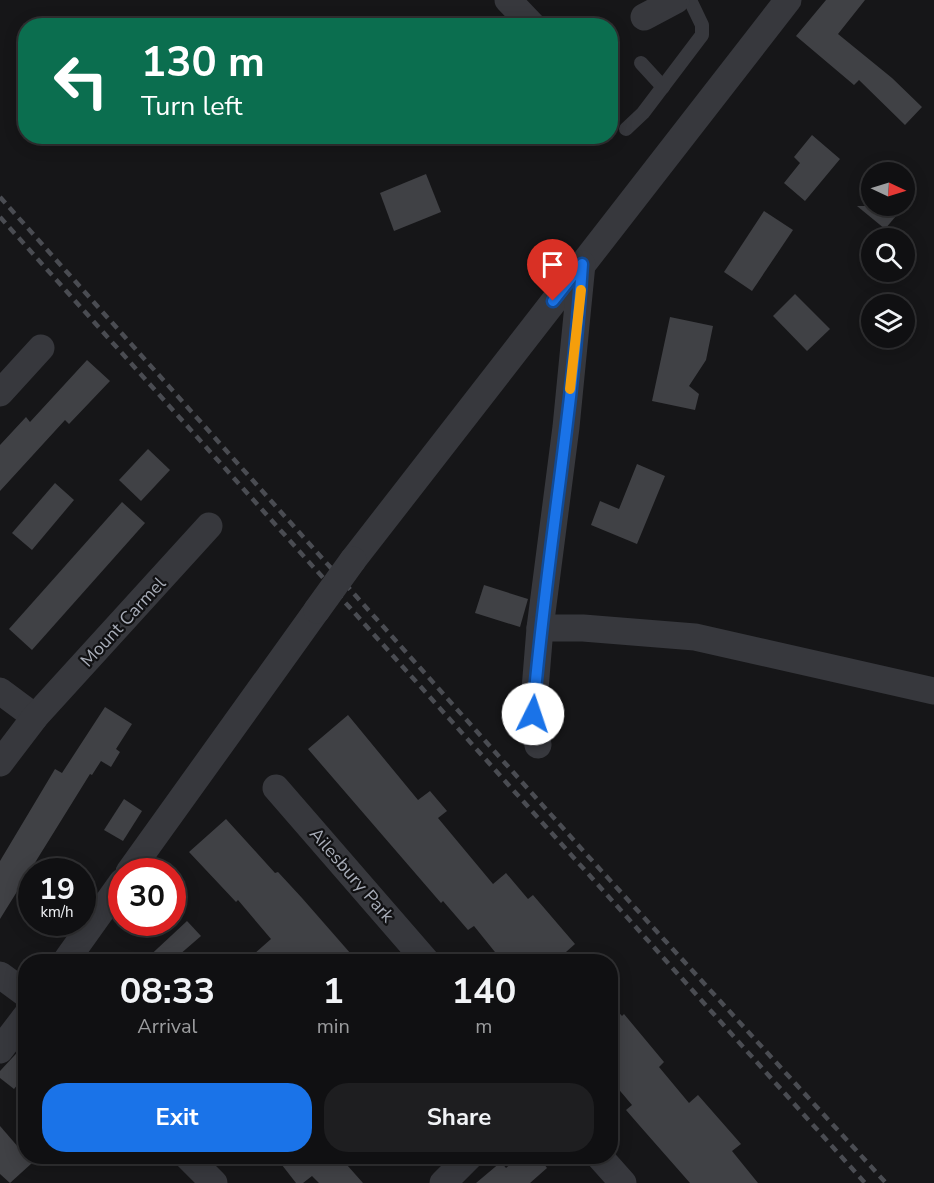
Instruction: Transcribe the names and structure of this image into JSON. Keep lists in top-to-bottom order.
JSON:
{
  "streets": {
    "street": ["Mount Carmel", "Ailesbury Park"]
  },
  "north": "right",
  "page": {
    "turn": ["130 m", "Turn left"],
    "speed": "19 km/h",
    "limit": "30",
    "eta": [
      "08:33",
      "Arrival",
      "1",
      "min",
      "140",
      "m"
    ],
    "buttons": ["Exit", "Share"]
  }
}
